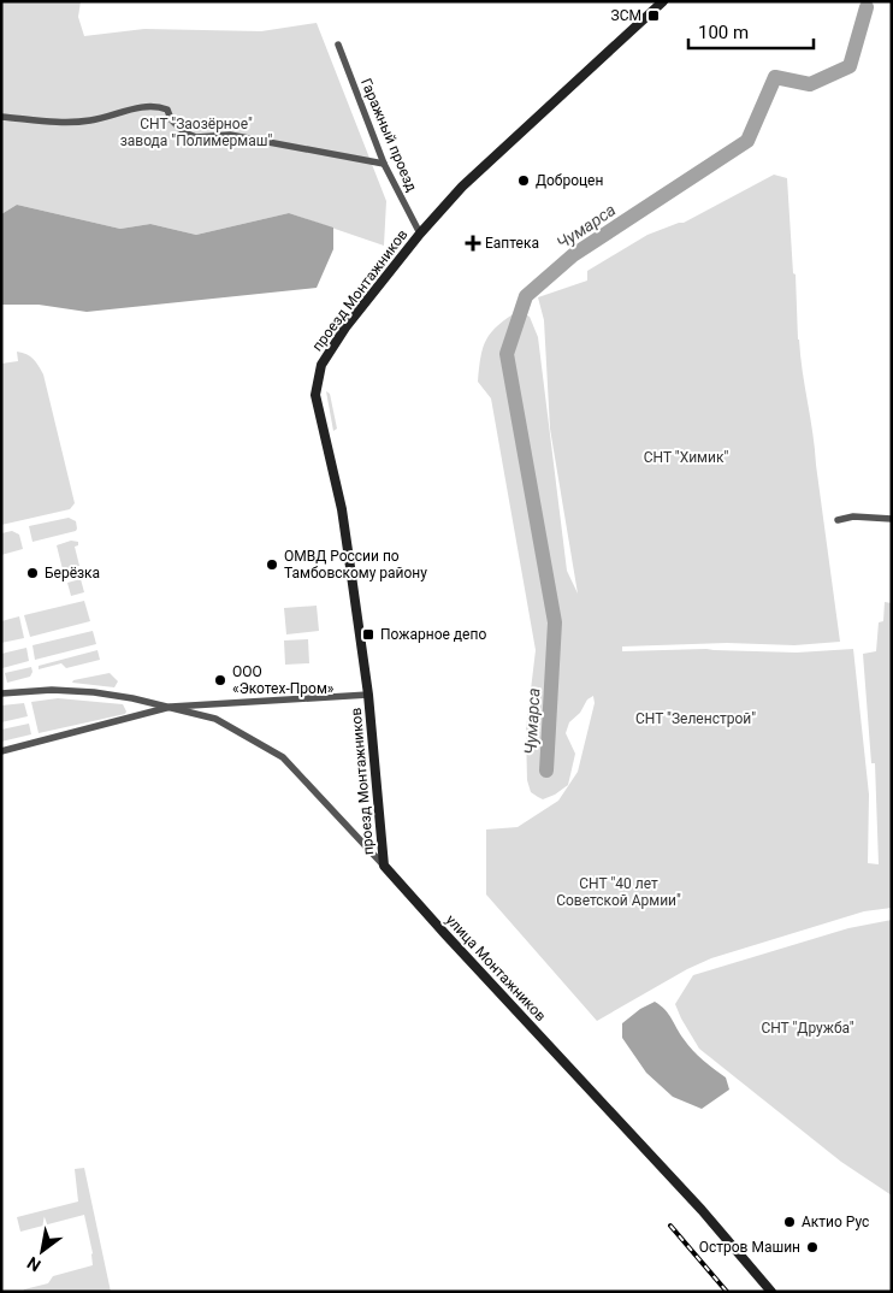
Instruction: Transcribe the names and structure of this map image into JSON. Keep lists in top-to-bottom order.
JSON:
{
  "streets": {
    "main road": ["проезд Монтажников", "улица Монтажников"],
    "street": ["Гаражный проезд"]
  },
  "crossings": [
    ["Гаражный проезд", "проезд Монтажников"],
    ["проезд Монтажников", "улица Монтажников"]
  ],
  "water": ["Чумарса"],
  "parks": [
    "СНТ \"Заозёрное\" завода \"Полимермаш\"",
    "СНТ \"Химик\"",
    "СНТ \"Зеленстрой\"",
    "СНТ \"40 лет Советской Армии\"",
    "СНТ \"Дружба\""
  ],
  "places": {
    "transit": ["ЗСМ", "Пожарное депо"],
    "other": [
      "Доброцен",
      "ОМВД России по Тамбовскому району",
      "Берёзка",
      "ООО «Экотех-Пром»",
      "Актио Рус",
      "Остров Машин"
    ],
    "health": ["Еаптека"]
  },
  "scale_bar": "100 m",
  "north": "bottom left"
}
